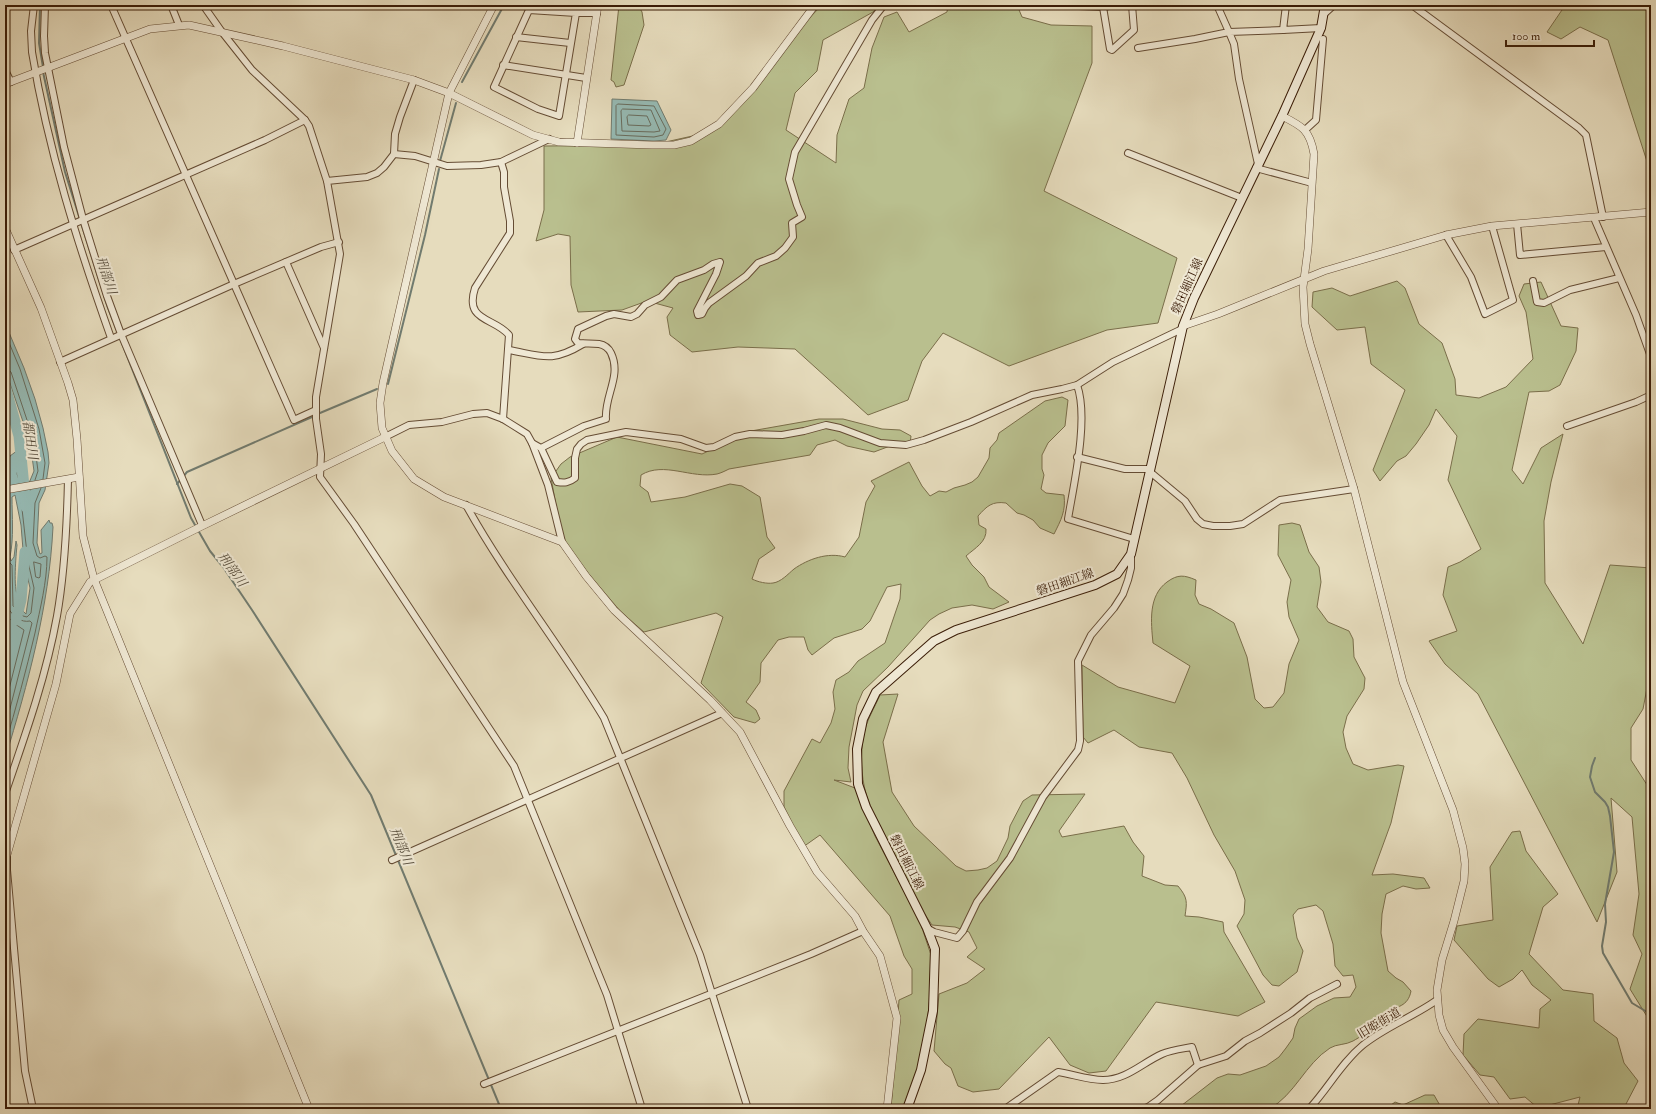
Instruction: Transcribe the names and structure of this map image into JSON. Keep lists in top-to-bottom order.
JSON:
{
  "streets": {
    "main road": ["磐田細江線"],
    "street": ["旧姫街道"]
  },
  "water": ["刑部川", "都田川"],
  "scale_bar": "100 m"
}
